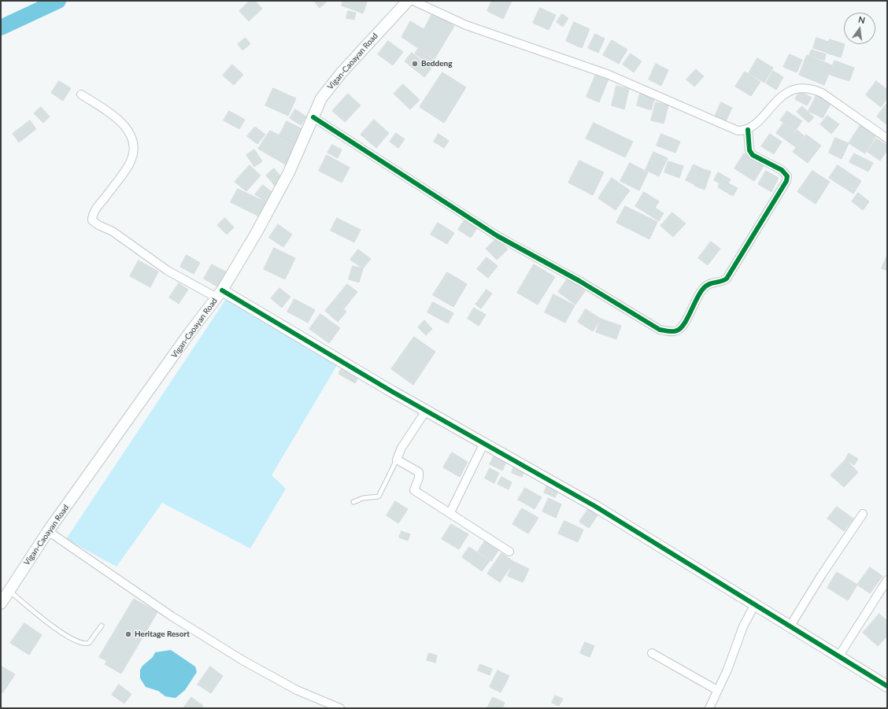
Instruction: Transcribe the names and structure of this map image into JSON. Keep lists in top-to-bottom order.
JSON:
{
  "streets": {
    "street": ["Vigan-Caoayan Road"]
  },
  "places": ["Beddeng", "Heritage Resort"],
  "north": "top"
}
